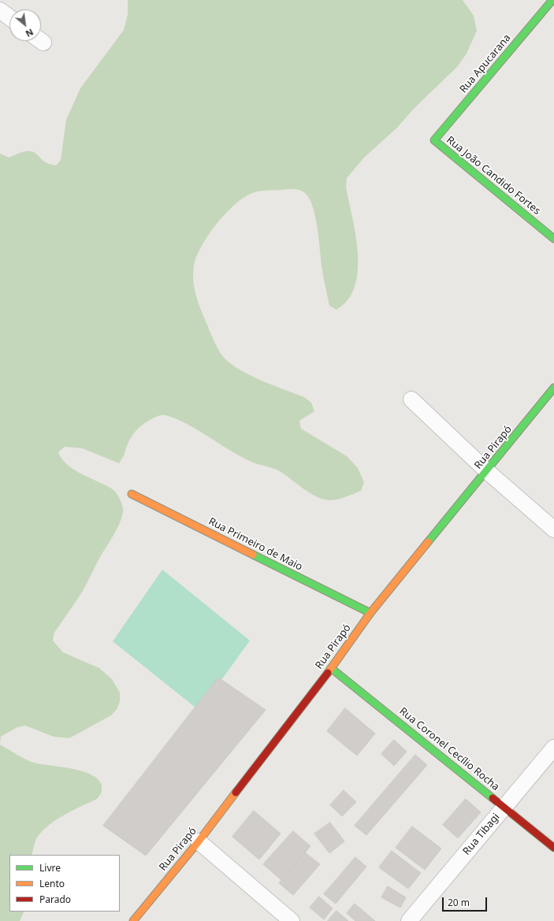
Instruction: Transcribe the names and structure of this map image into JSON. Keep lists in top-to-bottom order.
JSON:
{
  "streets": {
    "street": [
      "Rua Apucarana",
      "Rua João Candido Fortes",
      "Rua Pirapó",
      "Rua Primeiro de Maio",
      "Rua Coronel Cecílio Rocha",
      "Rua Tibagi"
    ]
  },
  "crossings": [
    ["Rua Apucarana", "Rua João Candido Fortes"],
    ["Rua Pirapó", "Rua Primeiro de Maio"],
    ["Rua Pirapó", "Rua Coronel Cecílio Rocha"],
    ["Rua Coronel Cecílio Rocha", "Rua Tibagi"]
  ],
  "legend": ["Livre", "Lento", "Parado"],
  "scale_bar": "20 m",
  "north": "bottom right"
}
